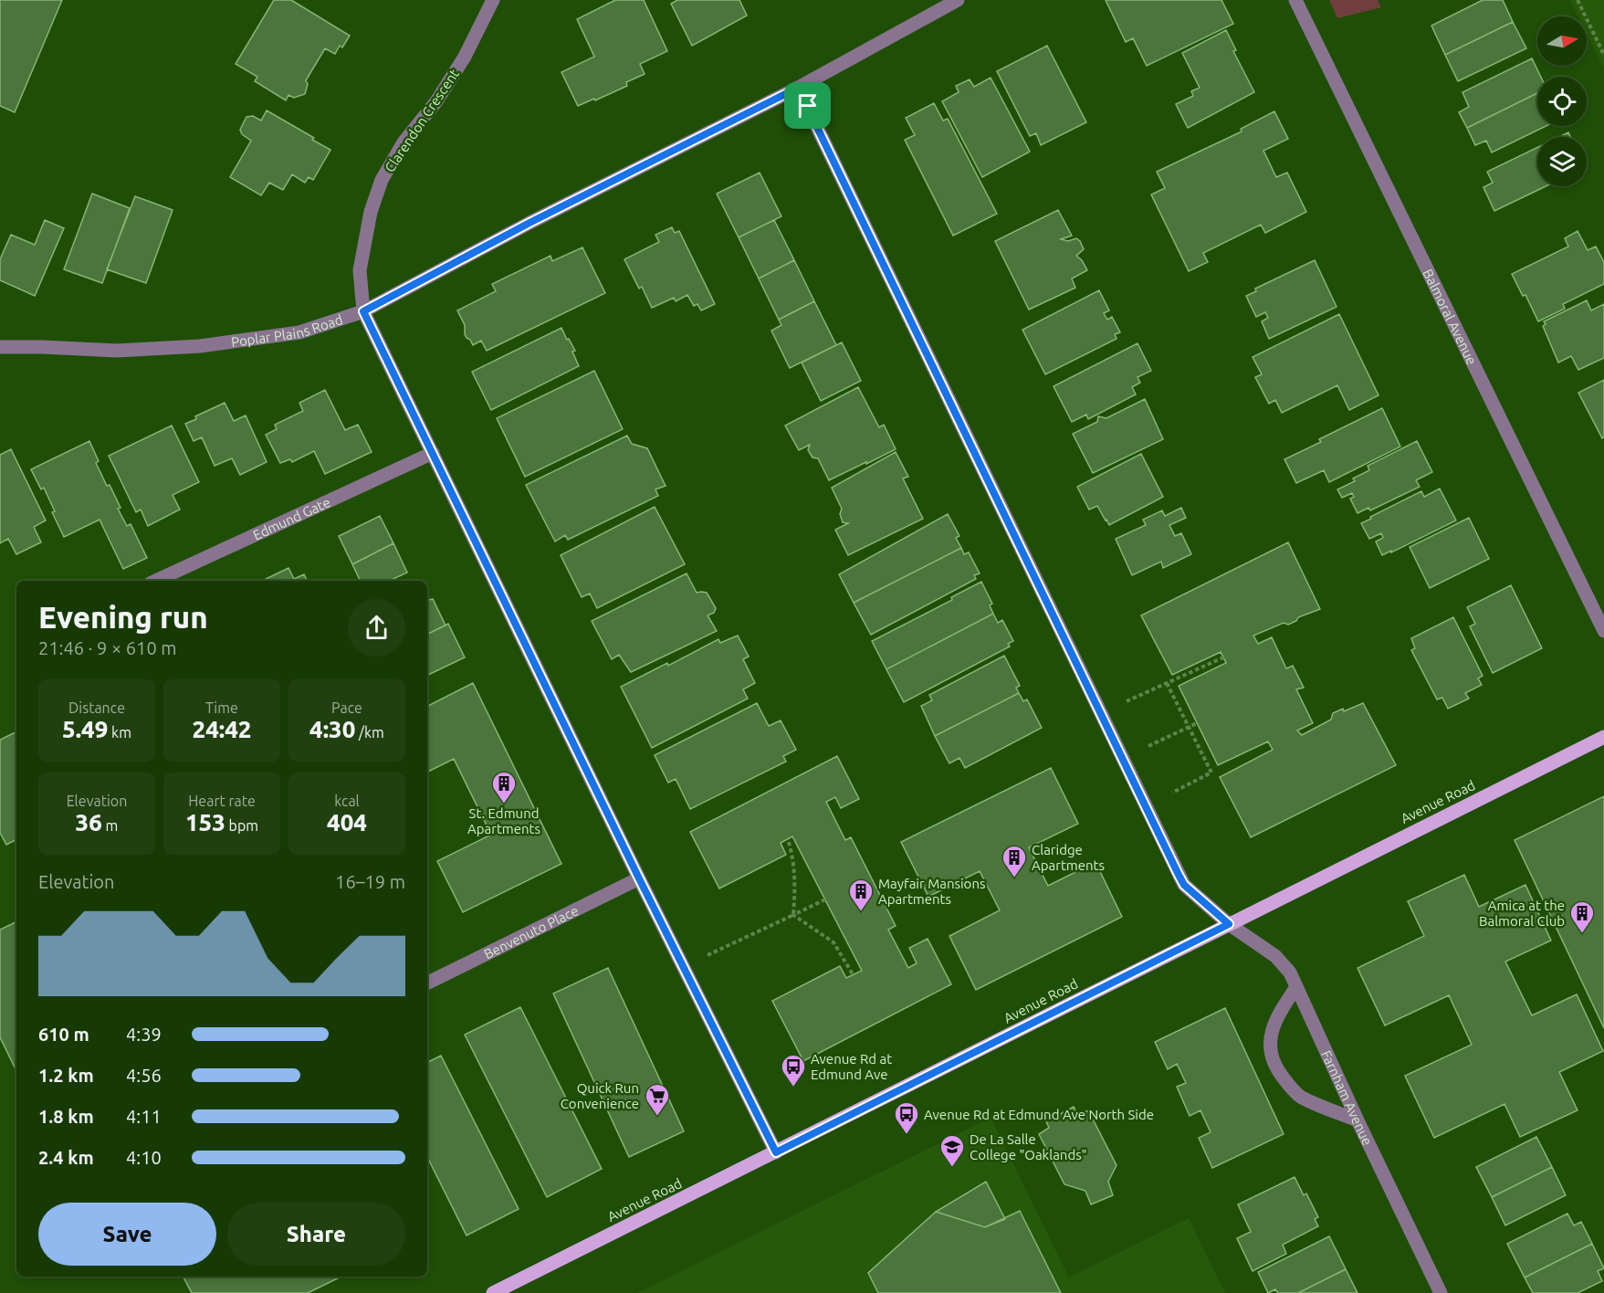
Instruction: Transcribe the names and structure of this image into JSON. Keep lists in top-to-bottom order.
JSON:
{
  "streets": {
    "main road": ["Avenue Road"],
    "street": [
      "Clarendon Crescent",
      "Balmoral Avenue",
      "Poplar Plains Road",
      "Edmund Gate",
      "Benvenuto Place",
      "Farnham Avenue"
    ]
  },
  "crossings": [
    ["Clarendon Crescent", "Poplar Plains Road"],
    ["Poplar Plains Road", "Farnham Avenue"],
    ["Avenue Road", "Farnham Avenue"]
  ],
  "places": {
    "building": [
      "St. Edmund Apartments",
      "Claridge Apartments",
      "Mayfair Mansions Apartments",
      "Amica at the Balmoral Club"
    ],
    "bus stop": ["Avenue Rd at Edmund Ave", "Avenue Rd at Edmund Ave North Side"],
    "supermarket": ["Quick Run Convenience"],
    "school or university": ["De La Salle College \"Oaklands\""]
  },
  "north": "right",
  "page": {
    "heading": ["Evening run", "21:46 · 9 × 610 m"],
    "stats": [
      ["Distance", "5.49 km"],
      ["Time", "24:42"],
      ["Pace", "4:30 /km"],
      ["Elevation", "36 m"],
      ["Heart rate", "153 bpm"],
      ["kcal", "404"]
    ],
    "chart": ["Elevation", "16–19 m"],
    "list": [
      {
        "name": "610 m",
        "note": "4:39"
      },
      {
        "name": "1.2 km",
        "note": "4:56"
      },
      {
        "name": "1.8 km",
        "note": "4:11"
      },
      {
        "name": "2.4 km",
        "note": "4:10"
      }
    ],
    "buttons": ["Save", "Share"]
  }
}
